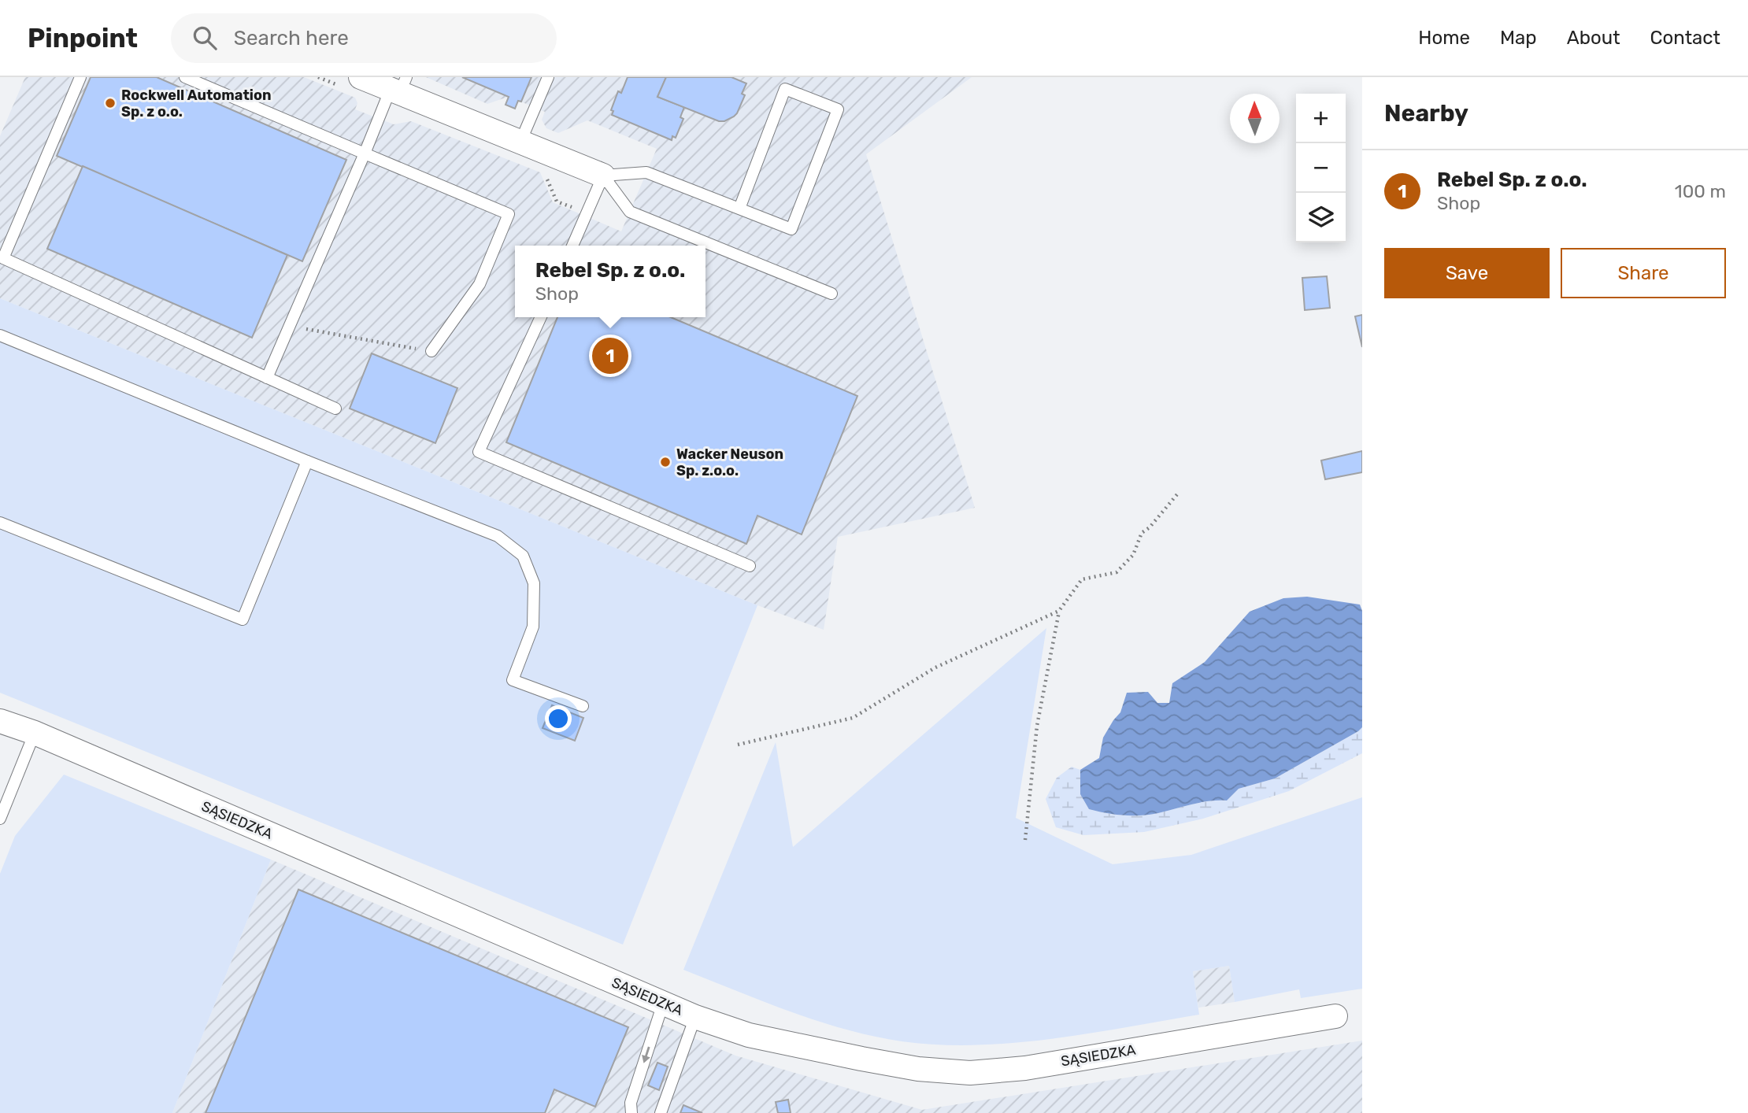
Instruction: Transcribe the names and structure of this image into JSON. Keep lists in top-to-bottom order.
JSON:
{
  "streets": {
    "street": ["SĄSIEDZKA"]
  },
  "places": ["Rockwell Automation Sp. z o.o.", "Wacker Neuson Sp. z.o.o."],
  "north": "top",
  "page": {
    "header": "Pinpoint",
    "search": "Search here",
    "nav": [
      "Home",
      "Map",
      "About",
      "Contact"
    ],
    "heading": "Nearby",
    "map_buttons": ["+", "−"],
    "list": [
      {
        "mark": "1",
        "name": "Rebel Sp. z o.o.",
        "note": "Shop",
        "value": "100 m"
      }
    ],
    "buttons": ["Save", "Share"],
    "popup": ["Rebel Sp. z o.o.", "Shop"],
    "pins": "1"
  }
}
